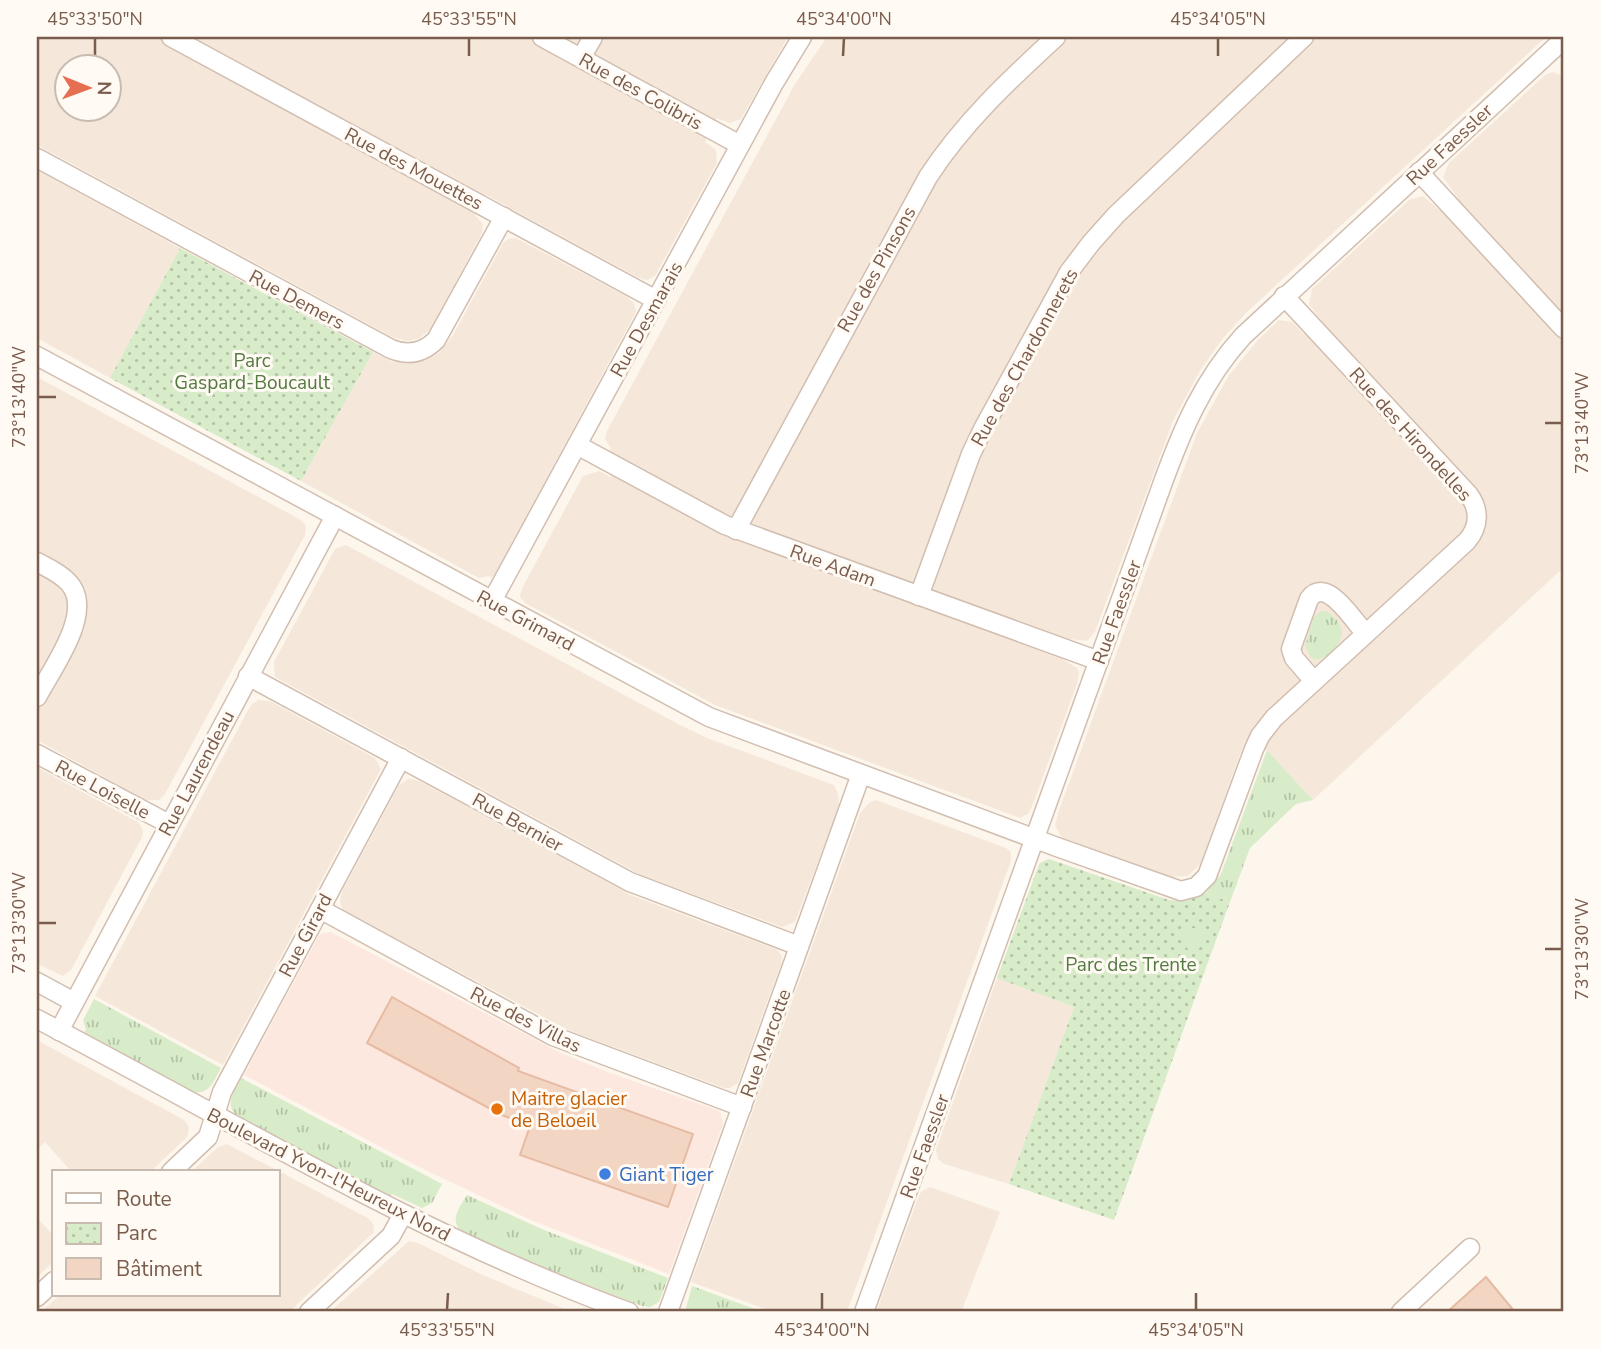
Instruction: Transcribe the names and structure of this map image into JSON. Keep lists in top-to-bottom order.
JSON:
{
  "streets": {
    "street": [
      "Rue des Colibris",
      "Rue Faessler",
      "Rue des Mouettes",
      "Rue des Pinsons",
      "Rue Demers",
      "Rue Desmarais",
      "Rue des Chardonnerets",
      "Rue des Hirondelles",
      "Rue Adam",
      "Rue Grimard",
      "Rue Laurendeau",
      "Rue Loiselle",
      "Rue Bernier",
      "Rue Girard",
      "Rue des Villas",
      "Rue Marcotte",
      "Boulevard Yvon-l'Heureux Nord"
    ]
  },
  "crossings": [
    ["Rue des Colibris", "Rue Desmarais"],
    ["Rue Faessler", "Rue des Hirondelles"],
    ["Rue Faessler", "Rue Adam"],
    ["Rue Faessler", "Rue Grimard"],
    ["Rue des Mouettes", "Rue Demers"],
    ["Rue des Mouettes", "Rue Desmarais"],
    ["Rue des Pinsons", "Rue Adam"],
    ["Rue Desmarais", "Rue Adam"],
    ["Rue Desmarais", "Rue Grimard"],
    ["Rue des Chardonnerets", "Rue Adam"],
    ["Rue des Hirondelles", "Rue Grimard"],
    ["Rue Grimard", "Rue Laurendeau"],
    ["Rue Grimard", "Rue Marcotte"],
    ["Rue Laurendeau", "Rue Loiselle"],
    ["Rue Laurendeau", "Rue Bernier"],
    ["Rue Laurendeau", "Boulevard Yvon-l'Heureux Nord"],
    ["Rue Bernier", "Rue Girard"],
    ["Rue Bernier", "Rue Marcotte"],
    ["Rue Girard", "Rue des Villas"],
    ["Rue Girard", "Boulevard Yvon-l'Heureux Nord"],
    ["Rue des Villas", "Rue Marcotte"]
  ],
  "parks": ["Parc Gaspard-Boucault", "Parc des Trente"],
  "places": ["Maitre glacier de Beloeil", "Giant Tiger"],
  "legend": ["Route", "Parc", "Bâtiment"],
  "north": "right",
  "coordinates": [
    "45°33'50\"N",
    "45°33'55\"N",
    "45°34'00\"N",
    "45°34'05\"N",
    "73°13'40\"W",
    "73°13'30\"W"
  ]
}
